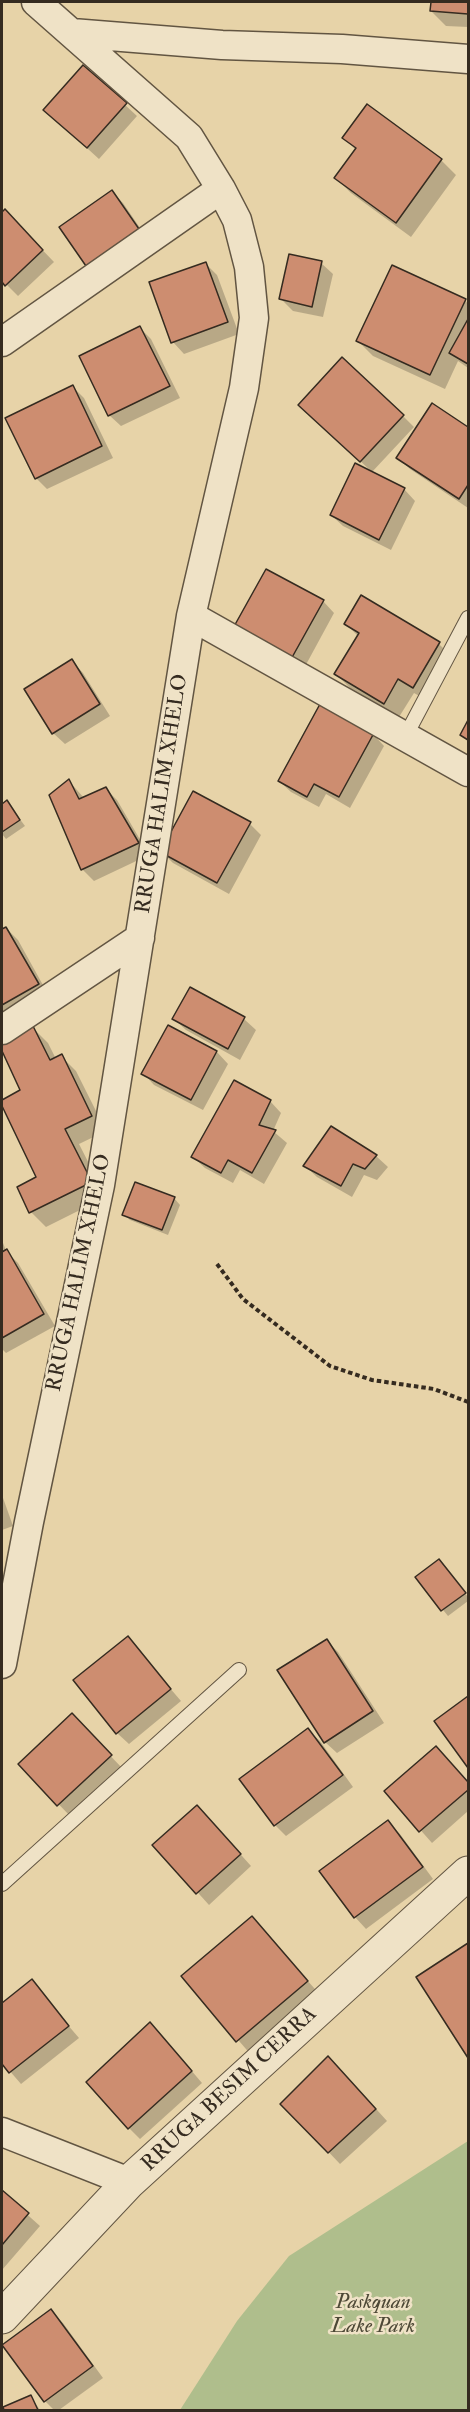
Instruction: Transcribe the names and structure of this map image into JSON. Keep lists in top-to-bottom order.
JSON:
{
  "streets": {
    "street": ["RRUGA HALIM XHELO", "RRUGA BESIM CERRA"]
  },
  "parks": ["Paskquan Lake Park"]
}
